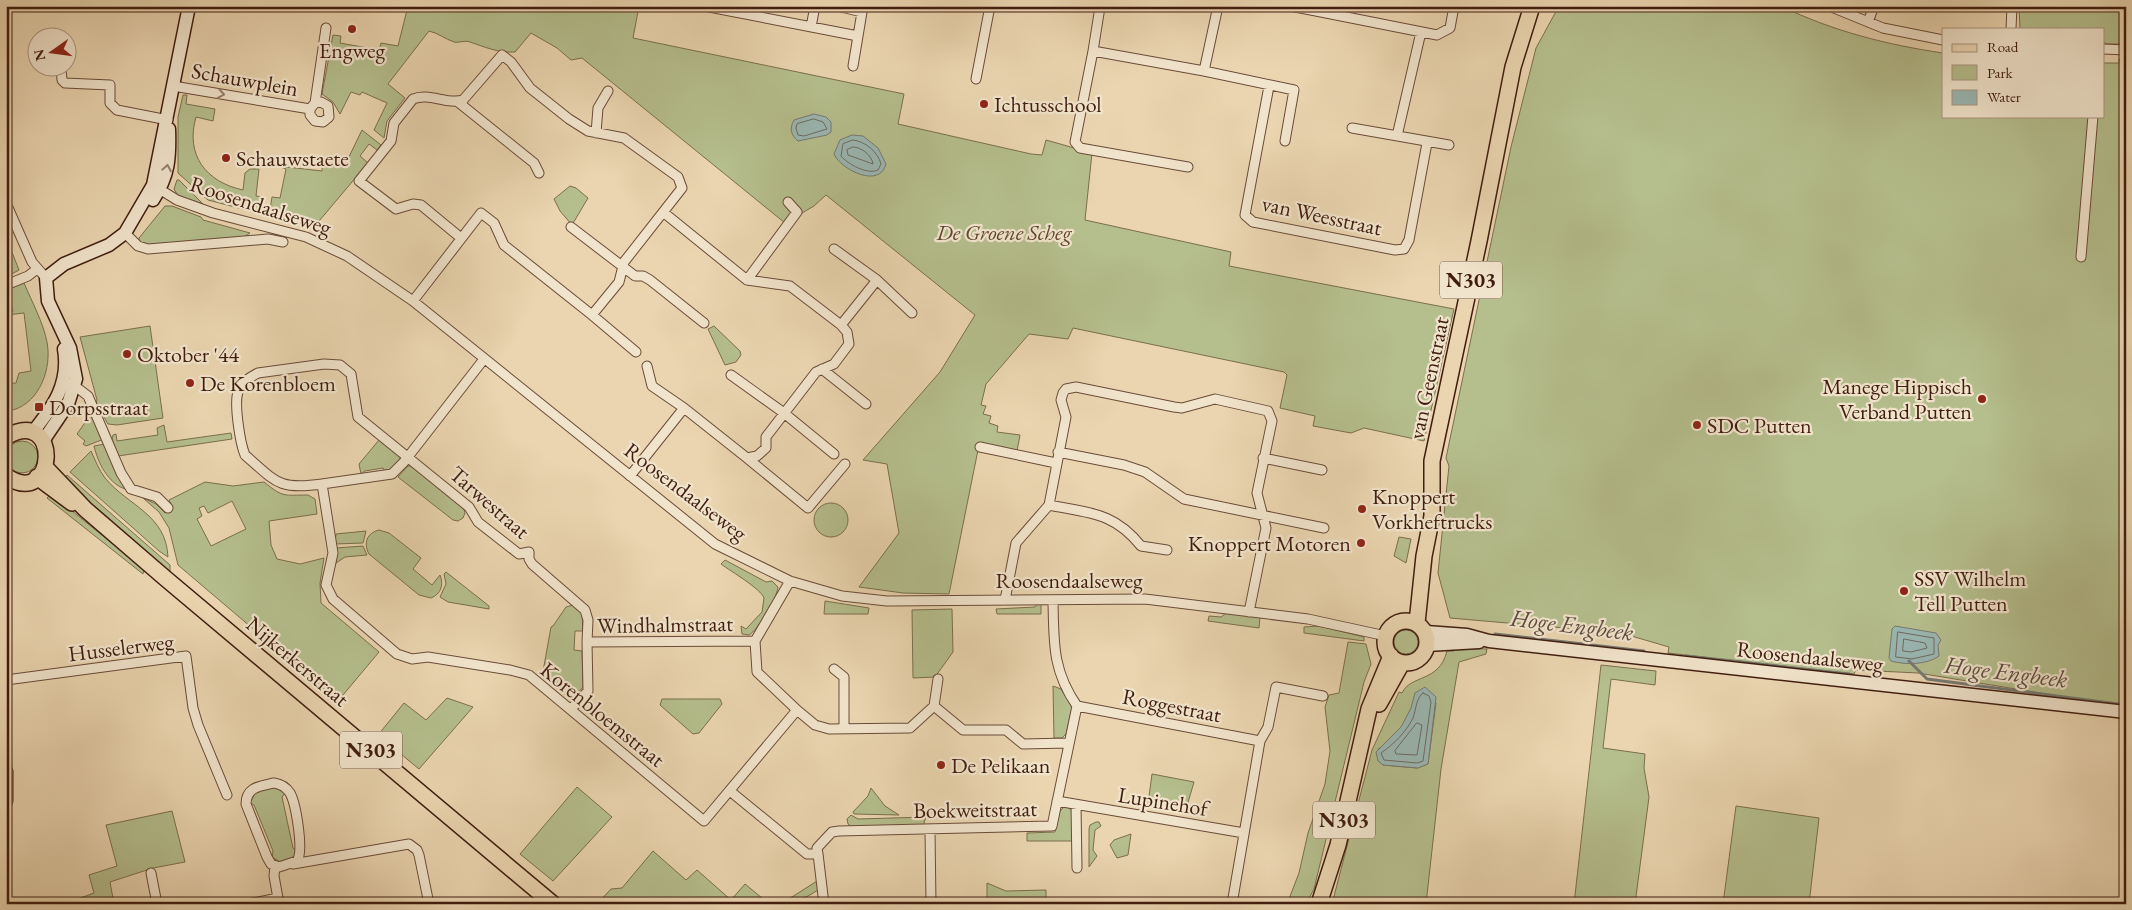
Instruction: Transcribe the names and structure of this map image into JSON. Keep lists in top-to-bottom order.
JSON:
{
  "streets": {
    "main road": ["N303", "van Geenstraat", "Nijkerkerstraat"],
    "street": [
      "Schauwplein",
      "Roosendaalseweg",
      "van Weesstraat",
      "Tarwestraat",
      "Windhalmstraat",
      "Husselerweg",
      "Roggestraat",
      "Korenbloemstraat",
      "Lupinehof",
      "Boekweitstraat"
    ]
  },
  "crossings": [
    ["Roosendaalseweg", "N303"],
    ["Roosendaalseweg", "van Geenstraat"],
    ["N303", "van Geenstraat"],
    ["Tarwestraat", "Windhalmstraat"],
    ["Windhalmstraat", "Korenbloemstraat"],
    ["Roggestraat", "Boekweitstraat"],
    ["Lupinehof", "Boekweitstraat"]
  ],
  "water": ["Hoge Engbeek"],
  "parks": ["De Groene Scheg"],
  "places": {
    "other": [
      "Engweg",
      "Ichtusschool",
      "Schauwstaete",
      "Oktober '44",
      "De Korenbloem",
      "Manege Hippisch Verband Putten",
      "SDC Putten",
      "Knoppert Vorkheftrucks",
      "Knoppert Motoren",
      "SSV Wilhelm Tell Putten",
      "De Pelikaan"
    ],
    "transit": ["Dorpsstraat"]
  },
  "legend": ["Road", "Park", "Water"],
  "north": "left"
}
